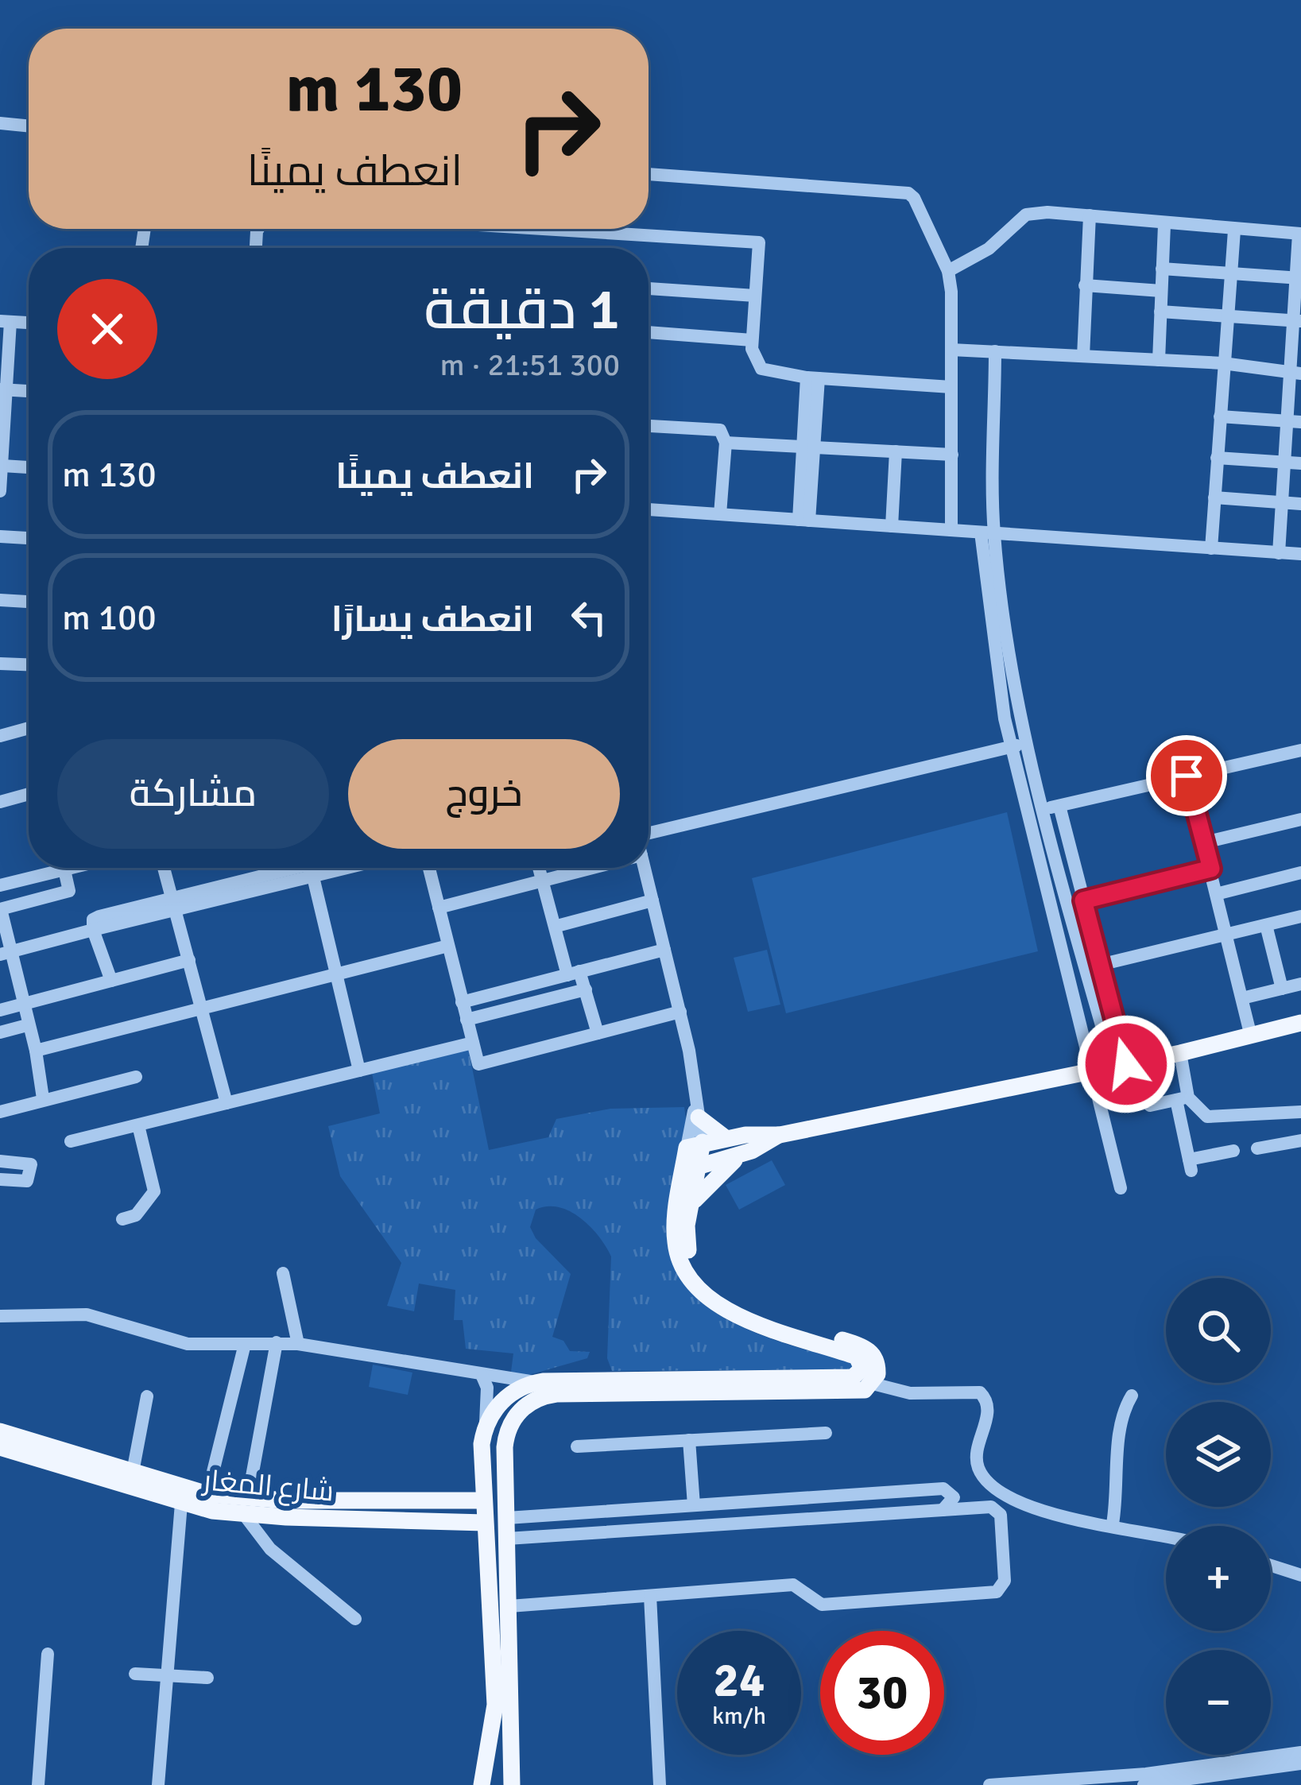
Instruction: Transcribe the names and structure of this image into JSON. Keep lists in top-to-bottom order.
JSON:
{
  "streets": {
    "main road": ["شارع المغار"]
  },
  "page": {
    "turn": ["130 m", "انعطف يمينًا"],
    "heading": ["1 دقيقة", "300 m · 21:51"],
    "list": [
      {
        "name": "انعطف يمينًا",
        "value": "130 m"
      },
      {
        "name": "انعطف يسارًا",
        "value": "100 m"
      }
    ],
    "buttons": ["خروج", "مشاركة"],
    "map_buttons": ["+", "−"],
    "speed": "24 km/h",
    "limit": "30"
  }
}
